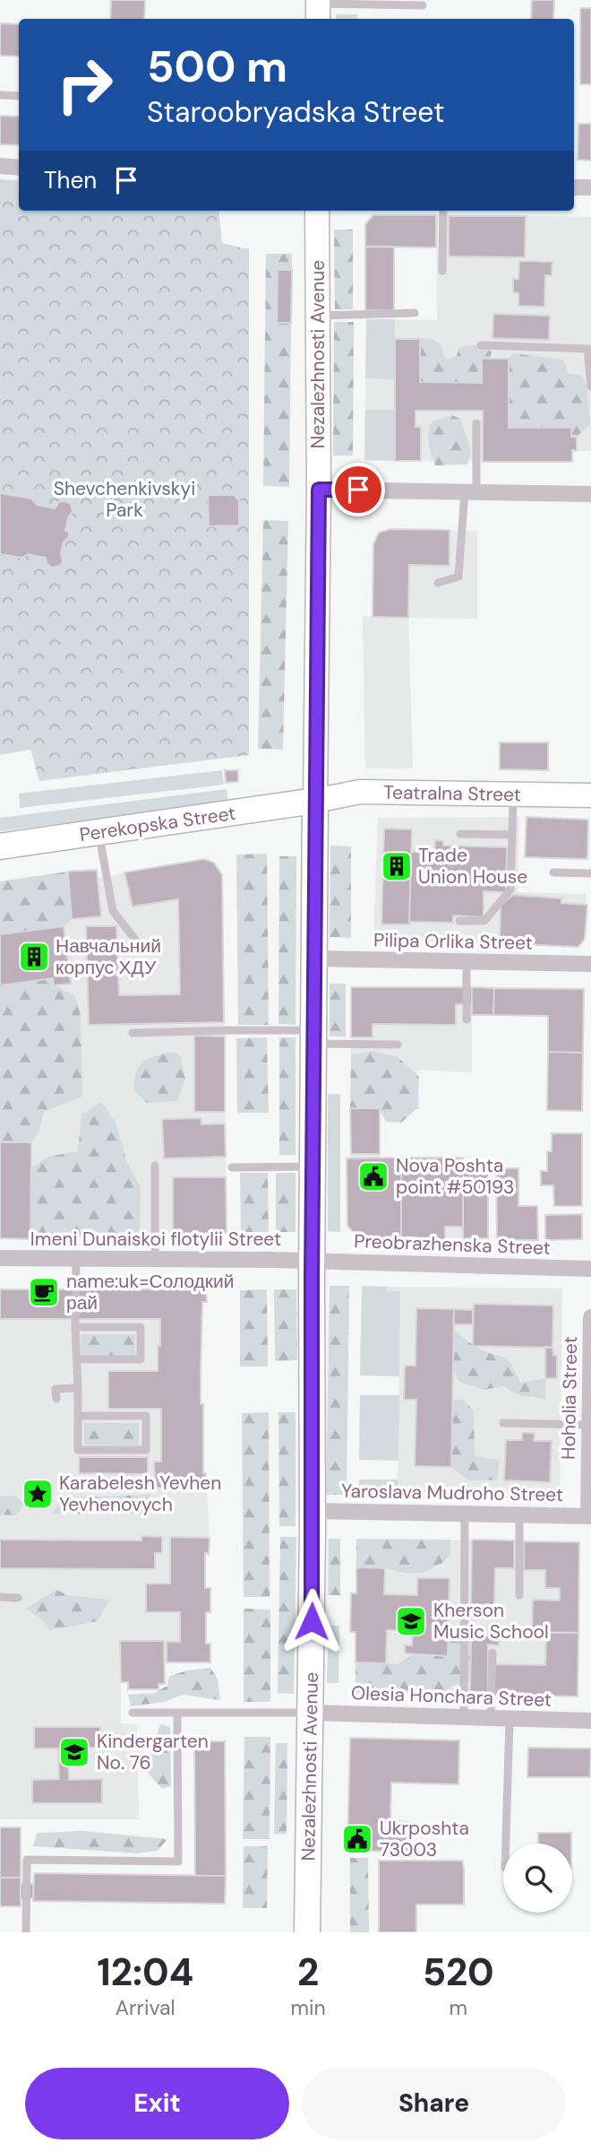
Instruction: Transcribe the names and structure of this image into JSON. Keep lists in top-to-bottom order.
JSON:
{
  "streets": {
    "main road": ["Nezalezhnosti Avenue", "Perekopska Street"],
    "street": [
      "Teatralna Street",
      "Pilipa Orlika Street",
      "Imeni Dunaiskoi flotylii Street",
      "Preobrazhenska Street",
      "Hoholia Street",
      "Yaroslava Mudroho Street",
      "Olesia Honchara Street"
    ]
  },
  "crossings": [
    ["Nezalezhnosti Avenue", "Teatralna Street"],
    ["Nezalezhnosti Avenue", "Perekopska Street"],
    ["Nezalezhnosti Avenue", "Pilipa Orlika Street"],
    ["Nezalezhnosti Avenue", "Imeni Dunaiskoi flotylii Street"],
    ["Nezalezhnosti Avenue", "Preobrazhenska Street"],
    ["Nezalezhnosti Avenue", "Yaroslava Mudroho Street"],
    ["Nezalezhnosti Avenue", "Olesia Honchara Street"],
    ["Teatralna Street", "Perekopska Street"],
    ["Imeni Dunaiskoi flotylii Street", "Preobrazhenska Street"],
    ["Hoholia Street", "Yaroslava Mudroho Street"]
  ],
  "parks": ["Shevchenkivskyi Park"],
  "places": {
    "building": ["Trade Union House", "Навчальний корпус ХДУ"],
    "public building": ["Nova Poshta point #50193", "Ukrposhta 73003"],
    "cafe": ["name:uk=Солодкий рай"],
    "place": ["Karabelesh Yevhen Yevhenovych"],
    "school or university": ["Kherson Music School", "Kindergarten No. 76"]
  },
  "page": {
    "turn": ["500 m", "Staroobryadska Street"],
    "then": "Then",
    "eta": [
      "12:04",
      "Arrival",
      "2",
      "min",
      "520",
      "m"
    ],
    "buttons": ["Exit", "Share"]
  }
}
